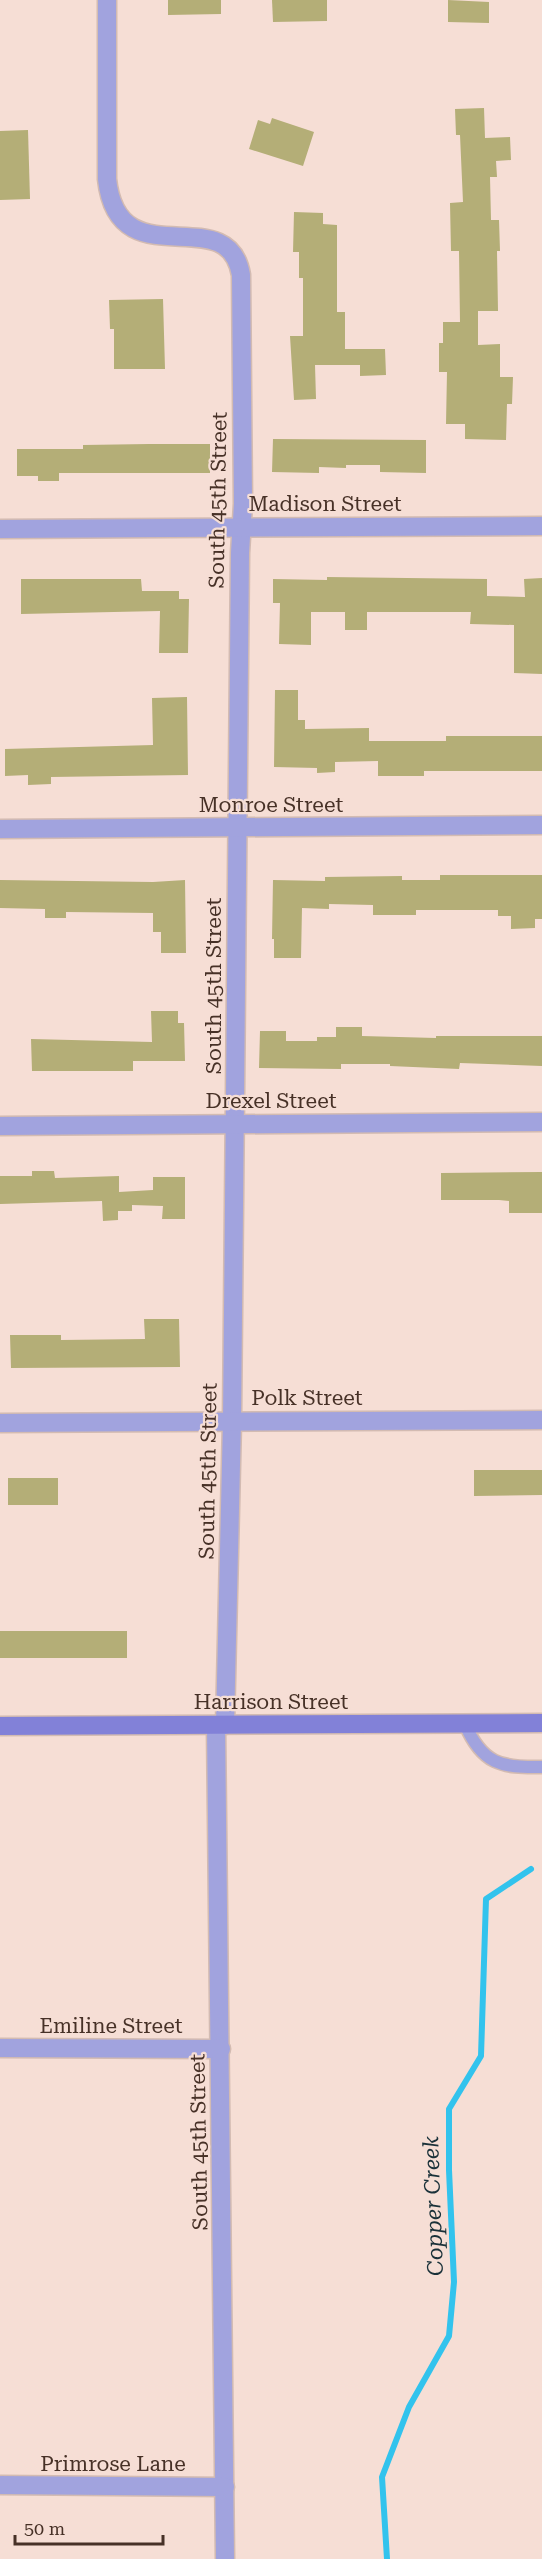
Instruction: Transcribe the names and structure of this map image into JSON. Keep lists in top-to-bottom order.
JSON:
{
  "streets": {
    "main road": ["Harrison Street"],
    "street": [
      "South 45th Street",
      "Madison Street",
      "Monroe Street",
      "Drexel Street",
      "Polk Street",
      "Emiline Street",
      "Primrose Lane"
    ]
  },
  "crossings": [
    ["South 45th Street", "Madison Street"],
    ["South 45th Street", "Monroe Street"],
    ["South 45th Street", "Drexel Street"],
    ["South 45th Street", "Polk Street"],
    ["South 45th Street", "Harrison Street"],
    ["South 45th Street", "Emiline Street"],
    ["South 45th Street", "Primrose Lane"]
  ],
  "water": ["Copper Creek"],
  "scale_bar": "50 m"
}
